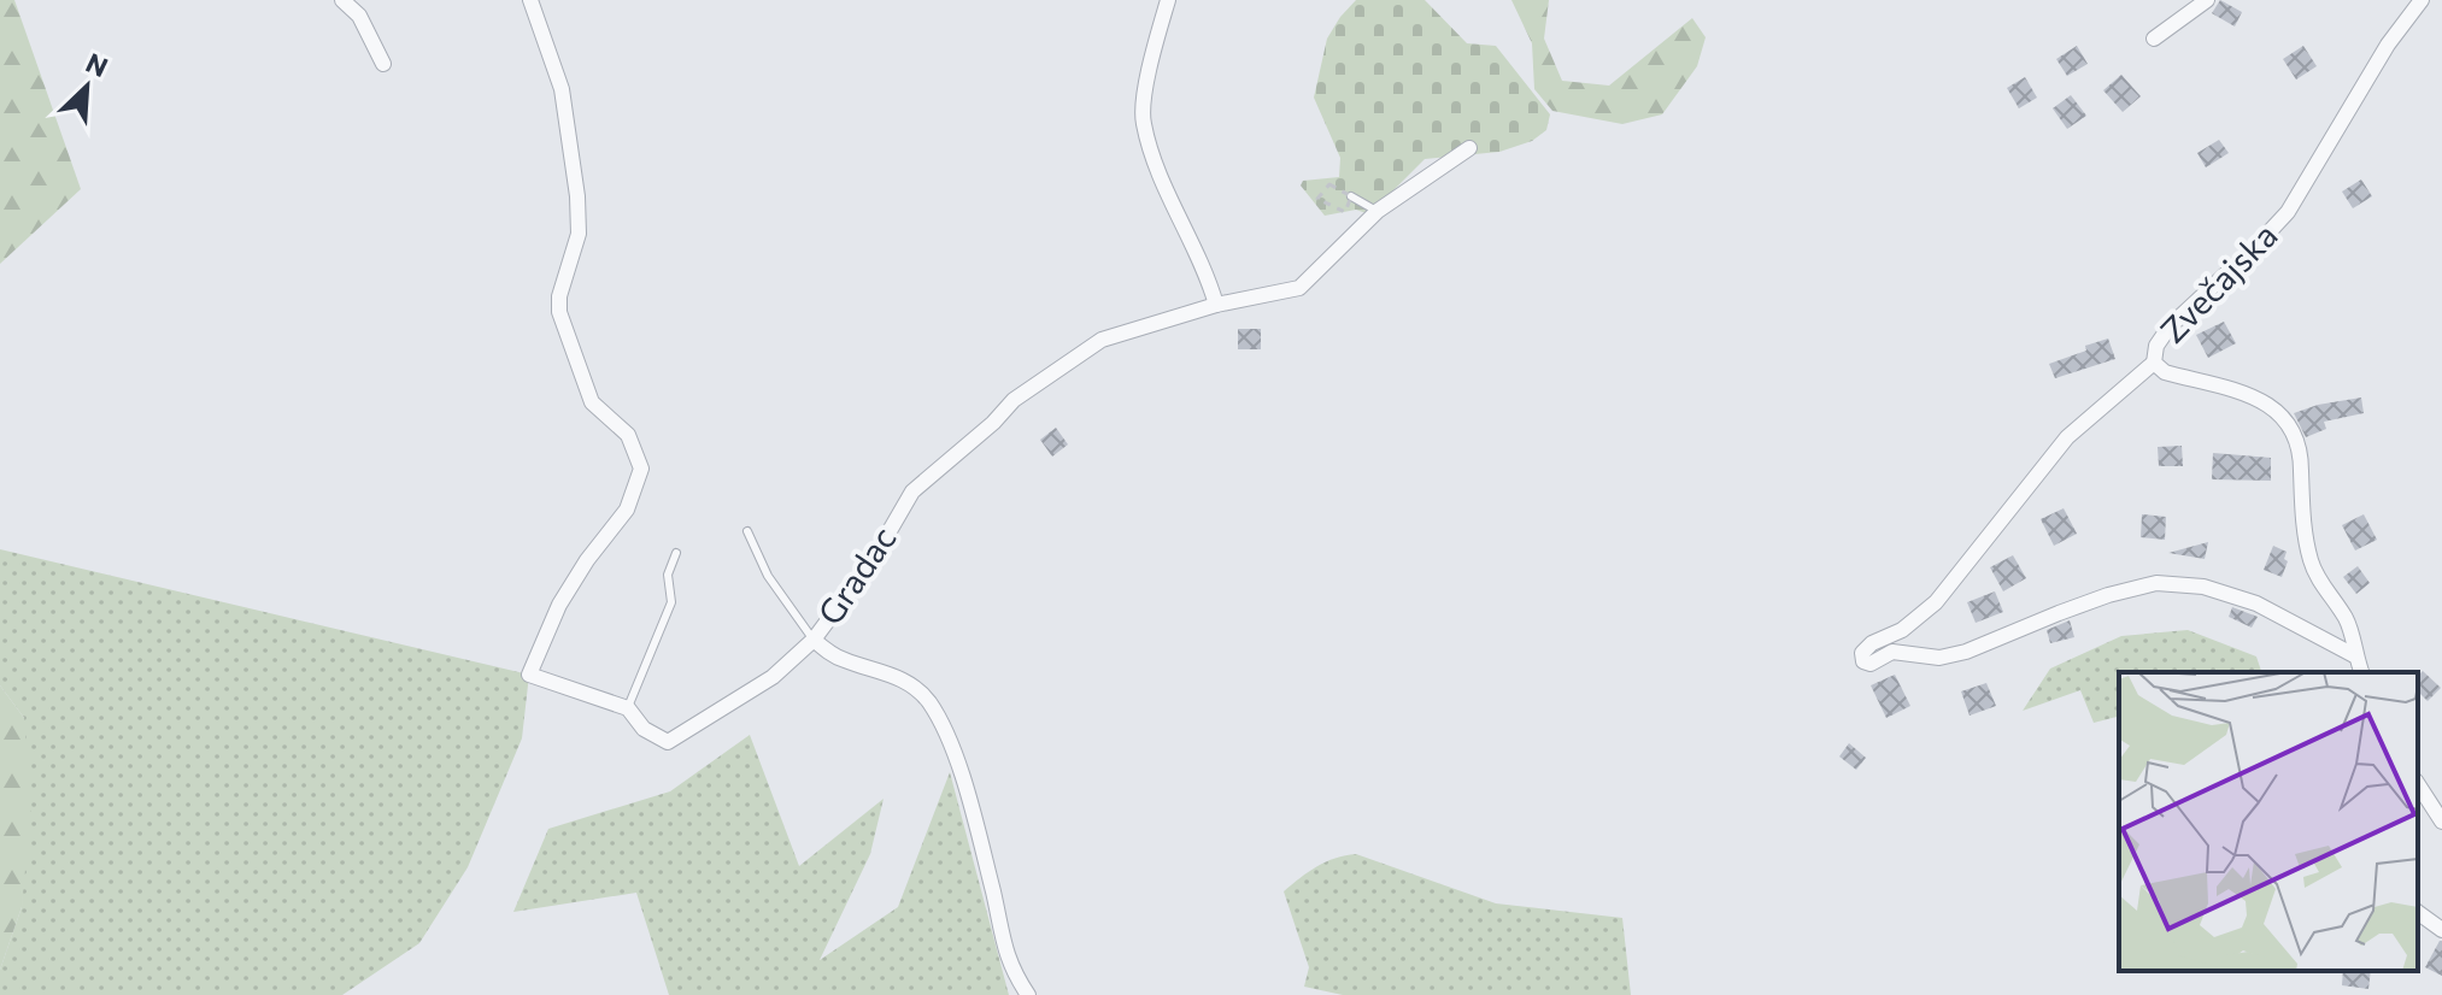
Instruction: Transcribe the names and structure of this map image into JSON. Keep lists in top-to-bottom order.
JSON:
{
  "streets": {
    "street": ["Zvečajska", "Gradac"]
  },
  "north": "top right"
}
